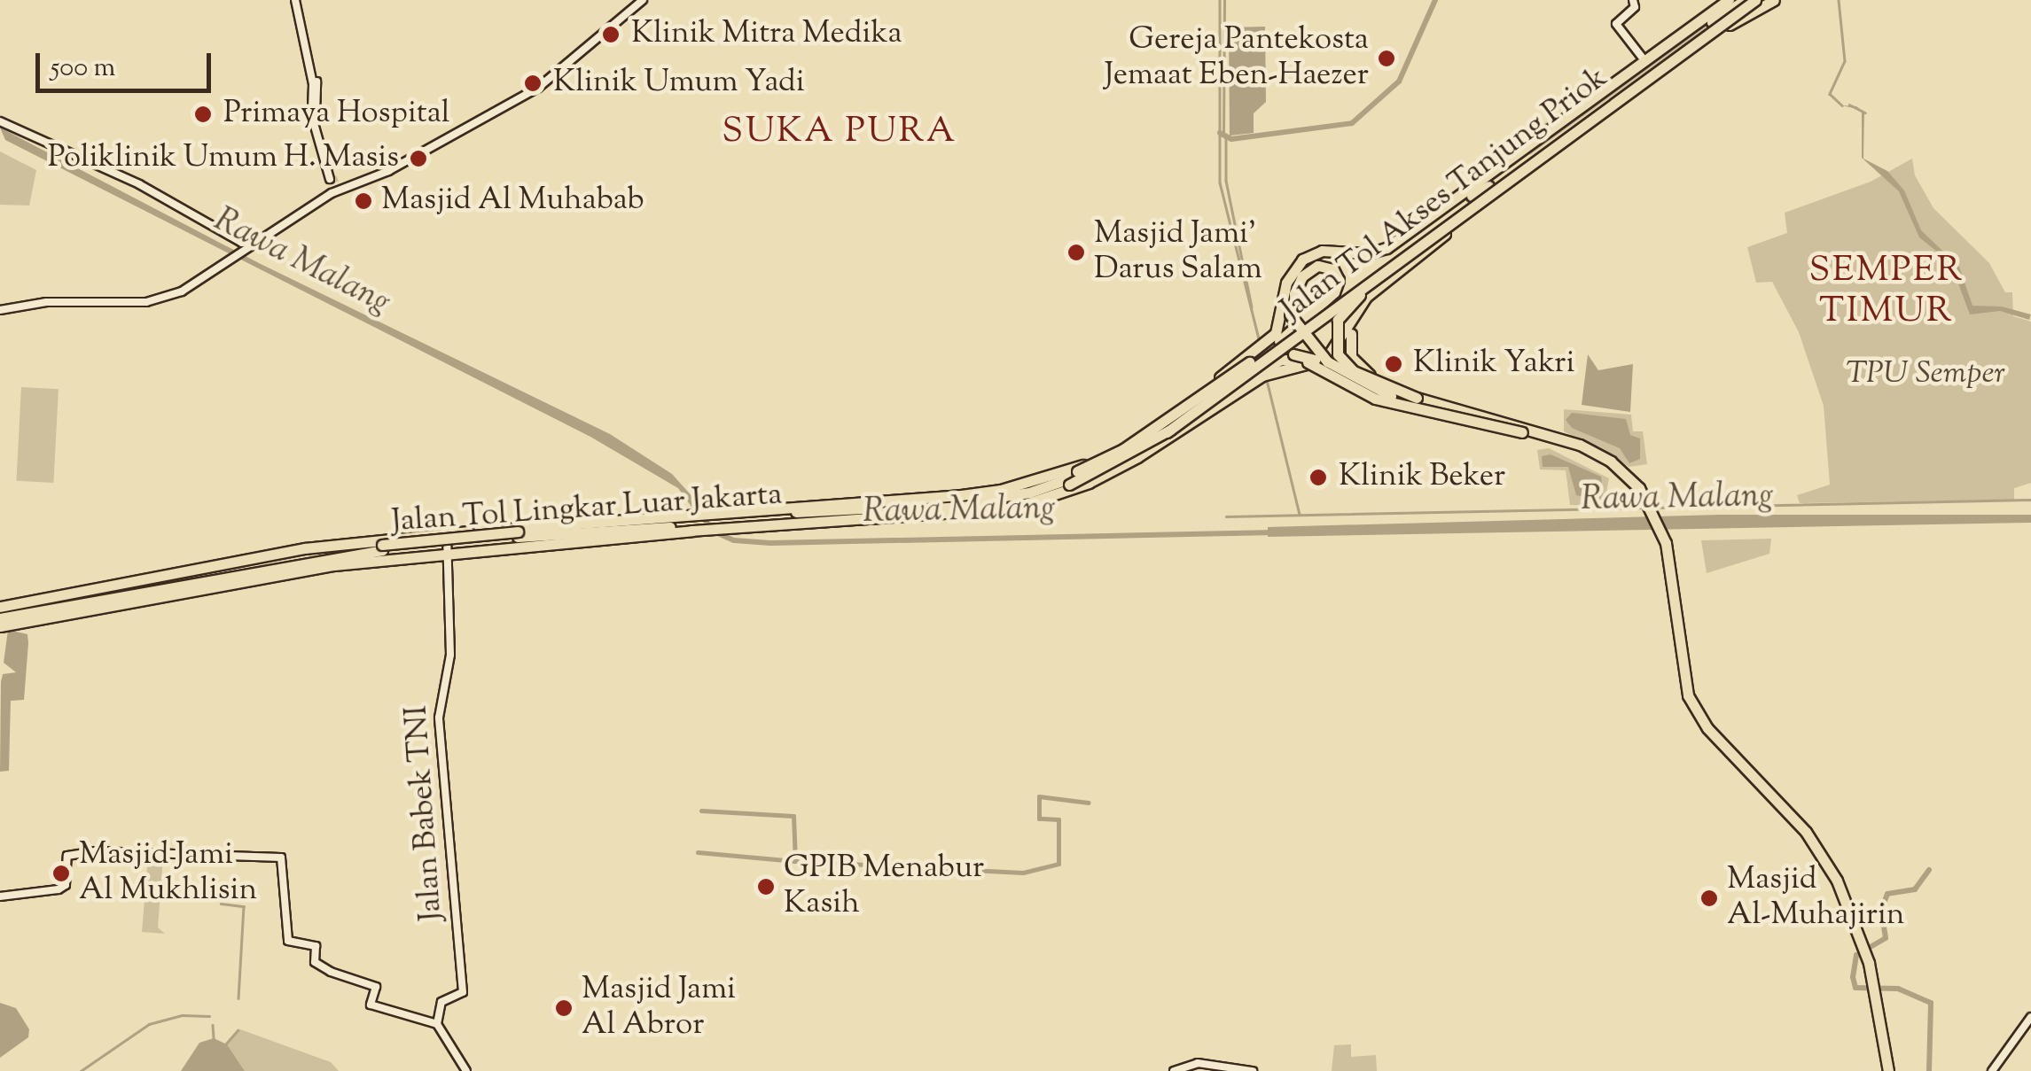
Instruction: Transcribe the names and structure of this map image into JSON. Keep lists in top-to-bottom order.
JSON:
{
  "streets": {
    "highway": ["Jalan Tol Akses Tanjung Priok", "Jalan Tol Lingkar Luar Jakarta"],
    "street": ["Jalan Babek TNI"]
  },
  "crossings": [
    ["Jalan Tol Akses Tanjung Priok", "Jalan Tol Lingkar Luar Jakarta"]
  ],
  "districts": ["SUKA PURA", "SEMPER TIMUR"],
  "water": ["Rawa Malang"],
  "parks": ["TPU Semper"],
  "places": [
    "Klinik Mitra Medika",
    "Gereja Pantekosta Jemaat Eben-Haezer",
    "Klinik Umum Yadi",
    "Primaya Hospital",
    "Poliklinik Umum H. Masis",
    "Masjid Al Muhabab",
    "Masjid Jami' Darus Salam",
    "Klinik Yakri",
    "Klinik Beker",
    "Masjid Jami Al Mukhlisin",
    "GPIB Menabur Kasih",
    "Masjid Al-Muhajirin",
    "Masjid Jami Al Abror"
  ],
  "scale_bar": "500 m"
}
